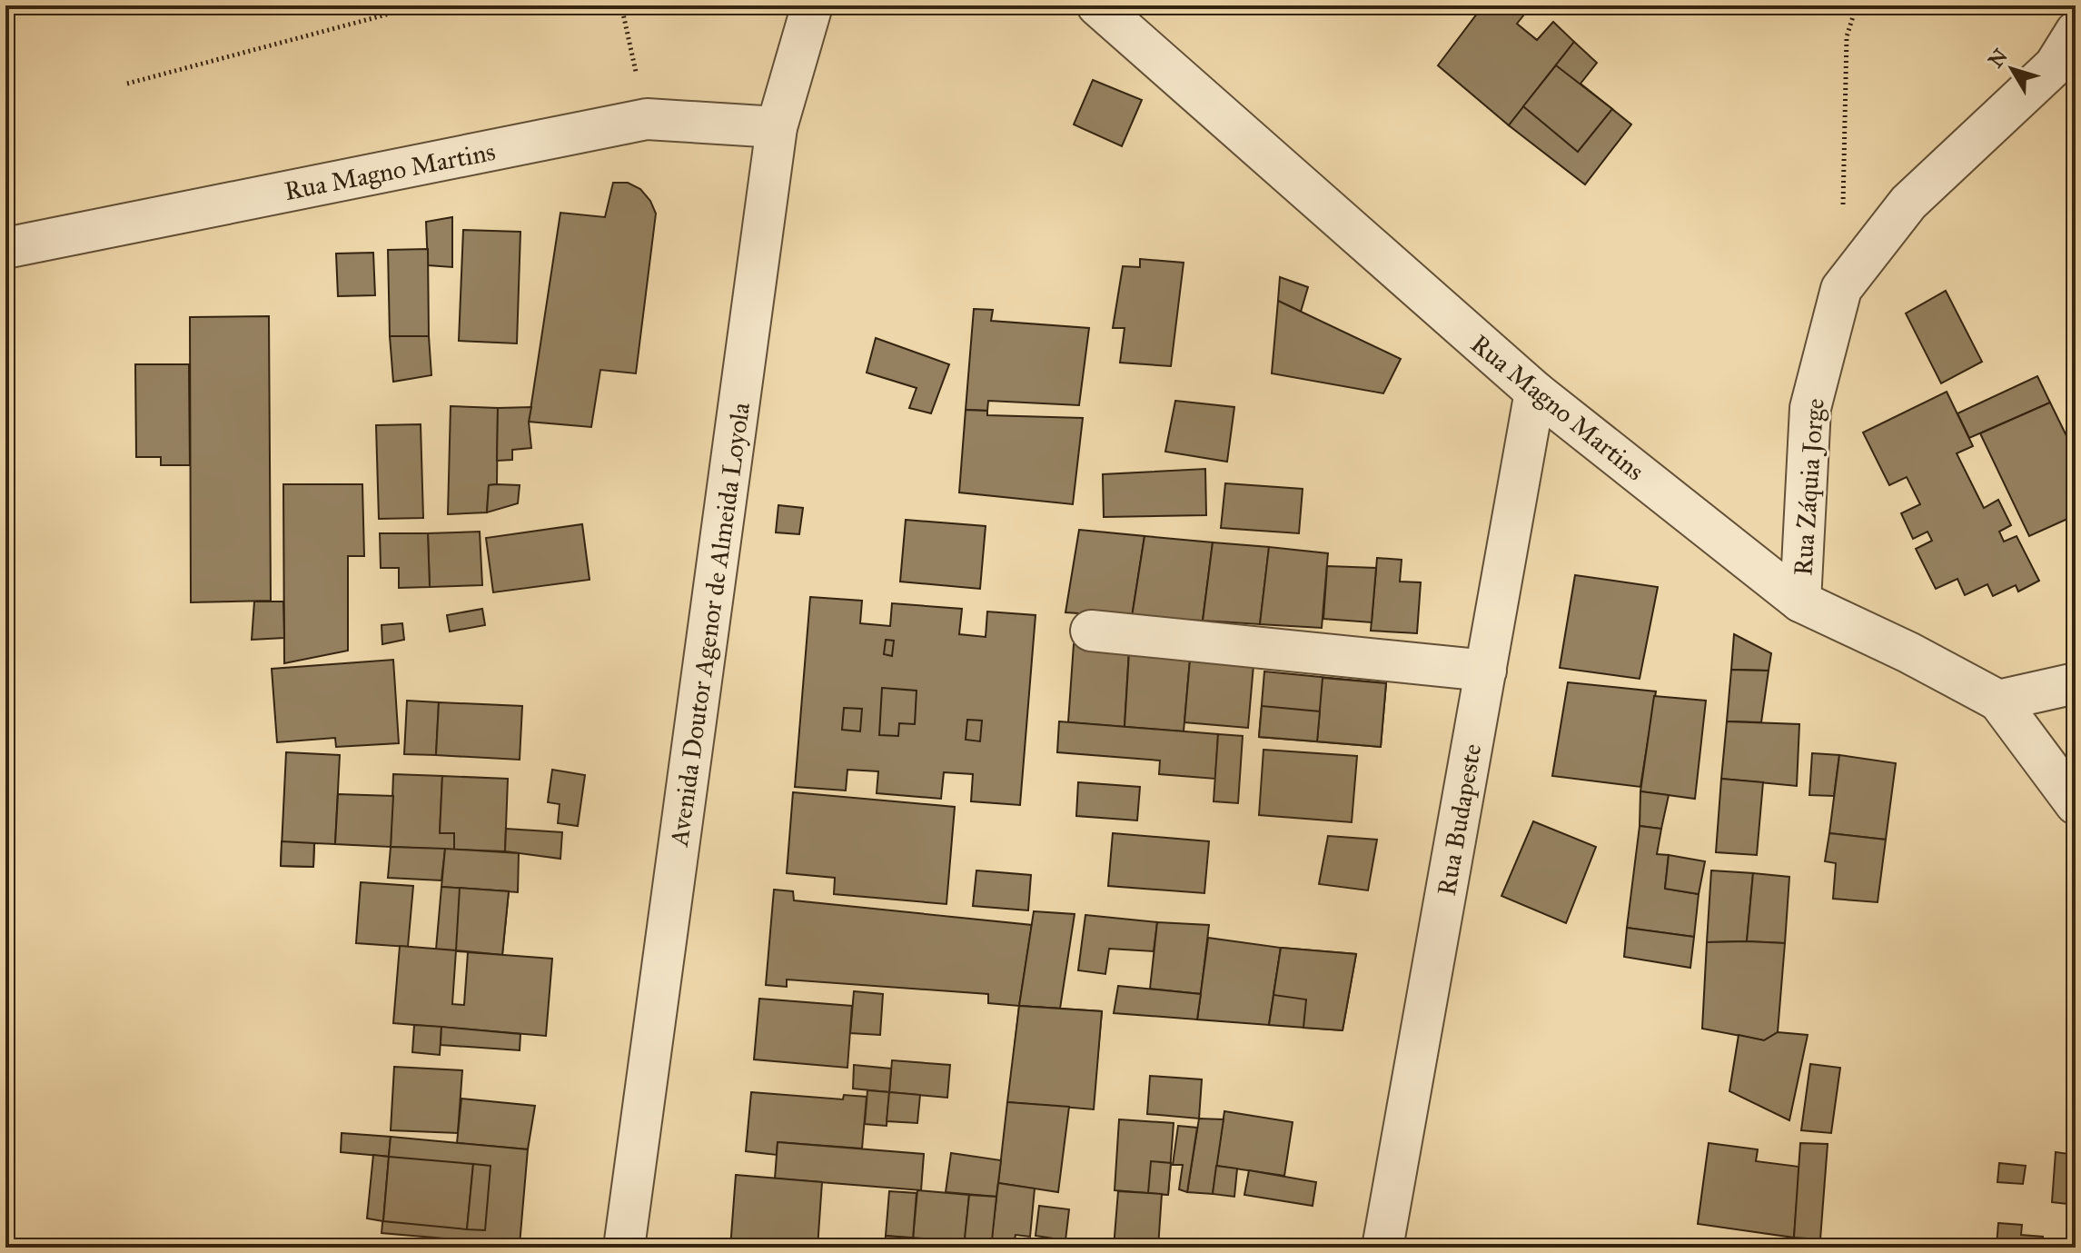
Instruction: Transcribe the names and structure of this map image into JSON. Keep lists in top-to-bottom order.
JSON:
{
  "streets": {
    "street": [
      "Rua Magno Martins",
      "Rua Záquia Jorge",
      "Avenida Doutor Agenor de Almeida Loyola",
      "Rua Budapeste"
    ]
  },
  "crossings": [
    ["Rua Magno Martins", "Rua Záquia Jorge"],
    ["Rua Magno Martins", "Avenida Doutor Agenor de Almeida Loyola"],
    ["Rua Magno Martins", "Rua Budapeste"]
  ],
  "north": "top left"
}
